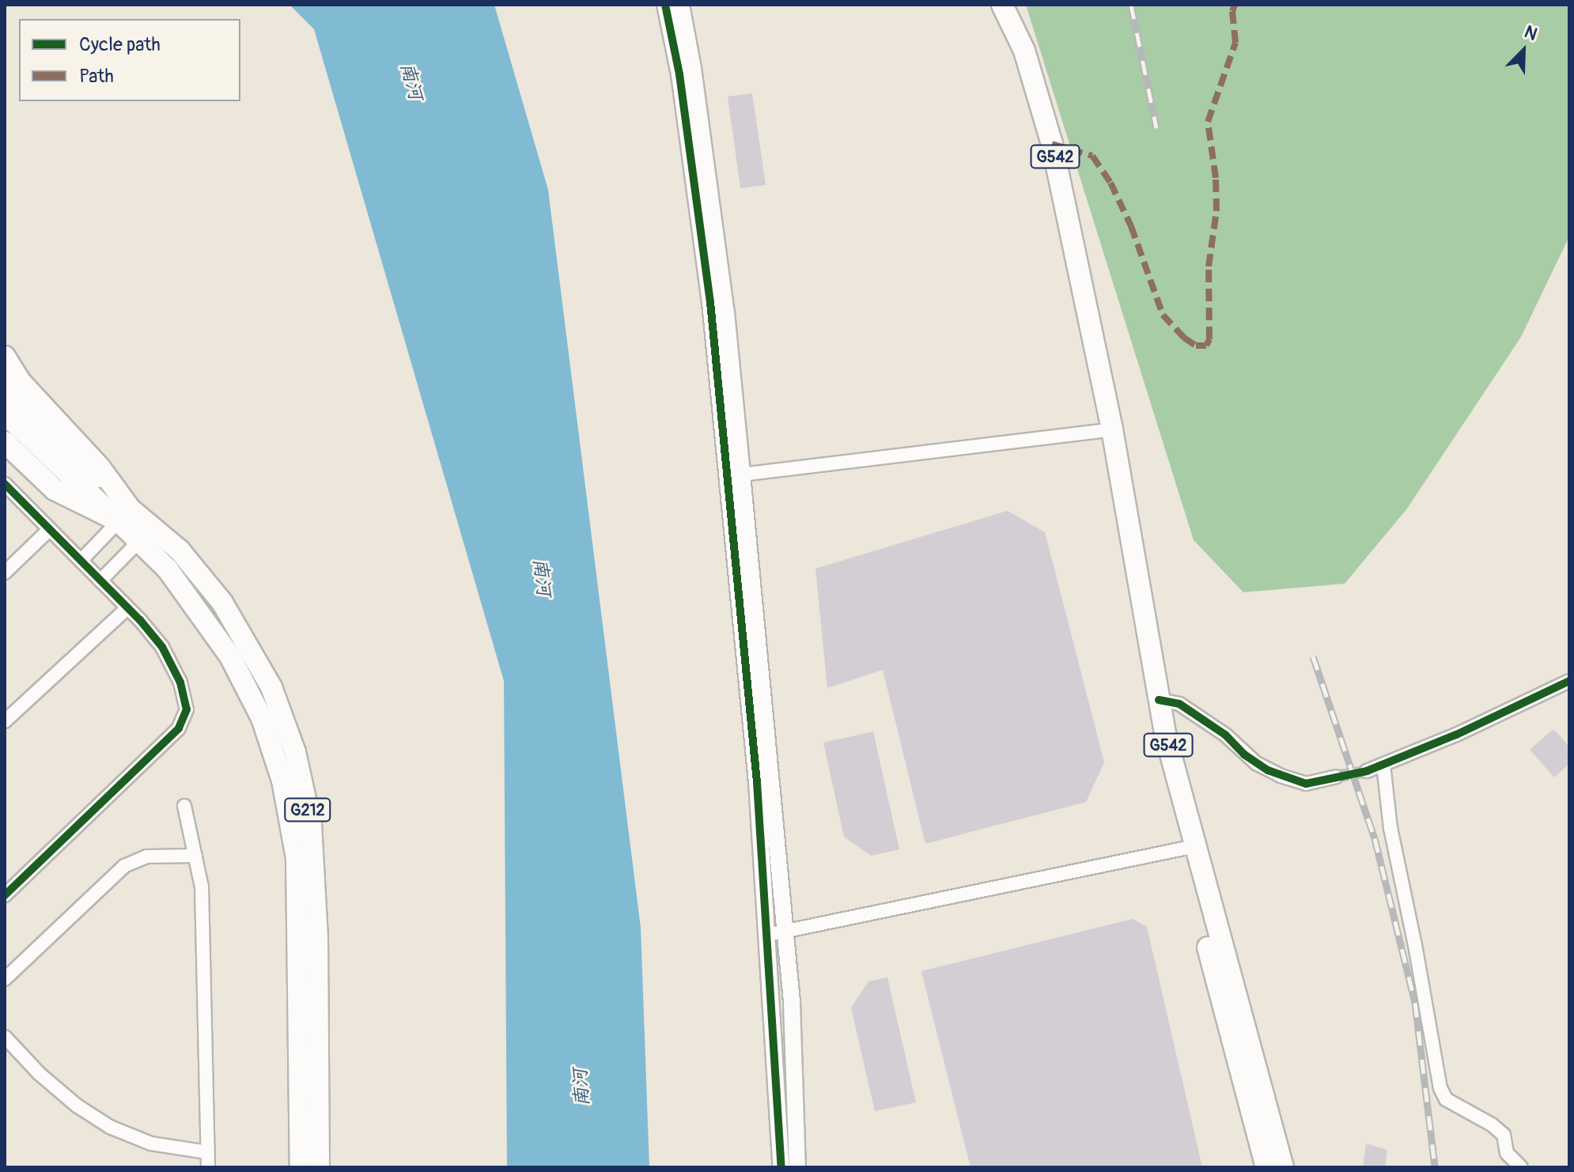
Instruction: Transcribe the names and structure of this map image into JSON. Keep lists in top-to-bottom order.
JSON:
{
  "streets": {
    "main road": ["G542", "G212"]
  },
  "water": ["南河"],
  "legend": ["Cycle path", "Path"],
  "north": "top right"
}
